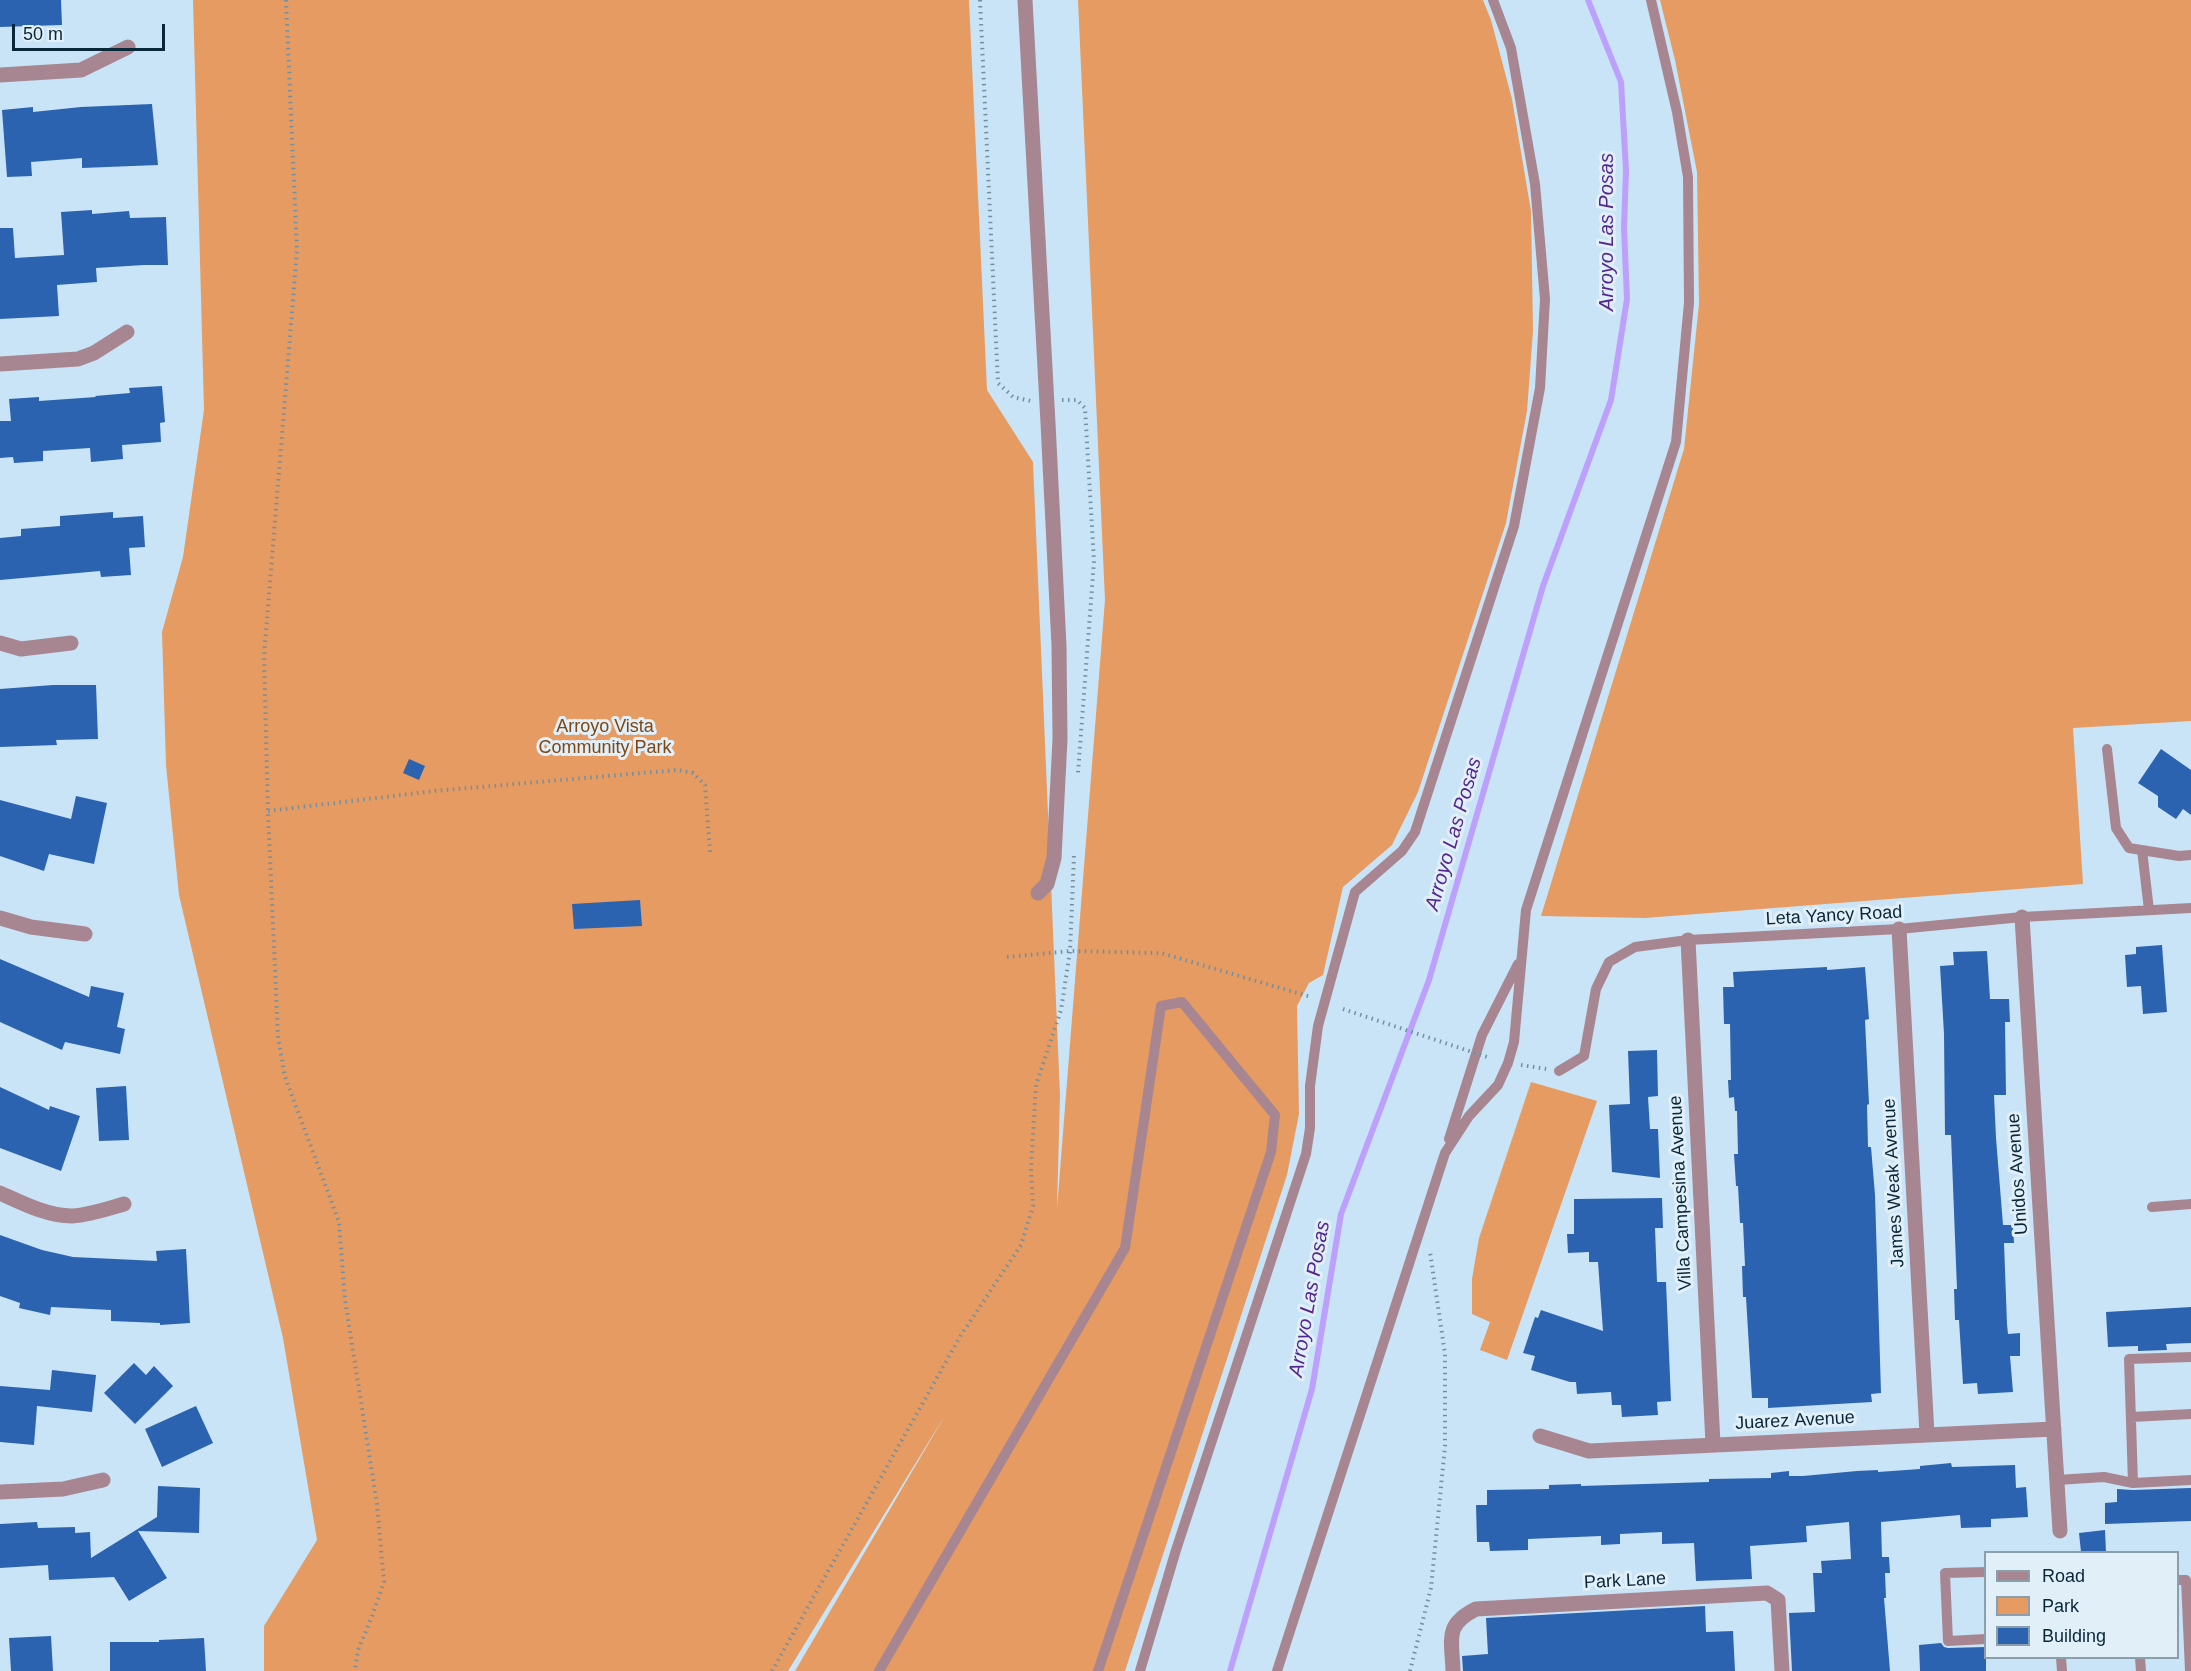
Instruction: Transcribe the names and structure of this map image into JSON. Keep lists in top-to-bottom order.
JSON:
{
  "streets": {
    "street": [
      "Unidos Avenue",
      "James Weak Avenue",
      "Villa Campesina Avenue",
      "Juarez Avenue",
      "Park Lane"
    ],
    "lane": ["Leta Yancy Road"]
  },
  "crossings": [
    ["Leta Yancy Road", "Unidos Avenue"],
    ["Leta Yancy Road", "James Weak Avenue"],
    ["Leta Yancy Road", "Villa Campesina Avenue"],
    ["Unidos Avenue", "Juarez Avenue"],
    ["James Weak Avenue", "Juarez Avenue"],
    ["Villa Campesina Avenue", "Juarez Avenue"]
  ],
  "water": ["Arroyo Las Posas"],
  "parks": ["Arroyo Vista Community Park"],
  "legend": ["Road", "Park", "Building"],
  "scale_bar": "50 m"
}
